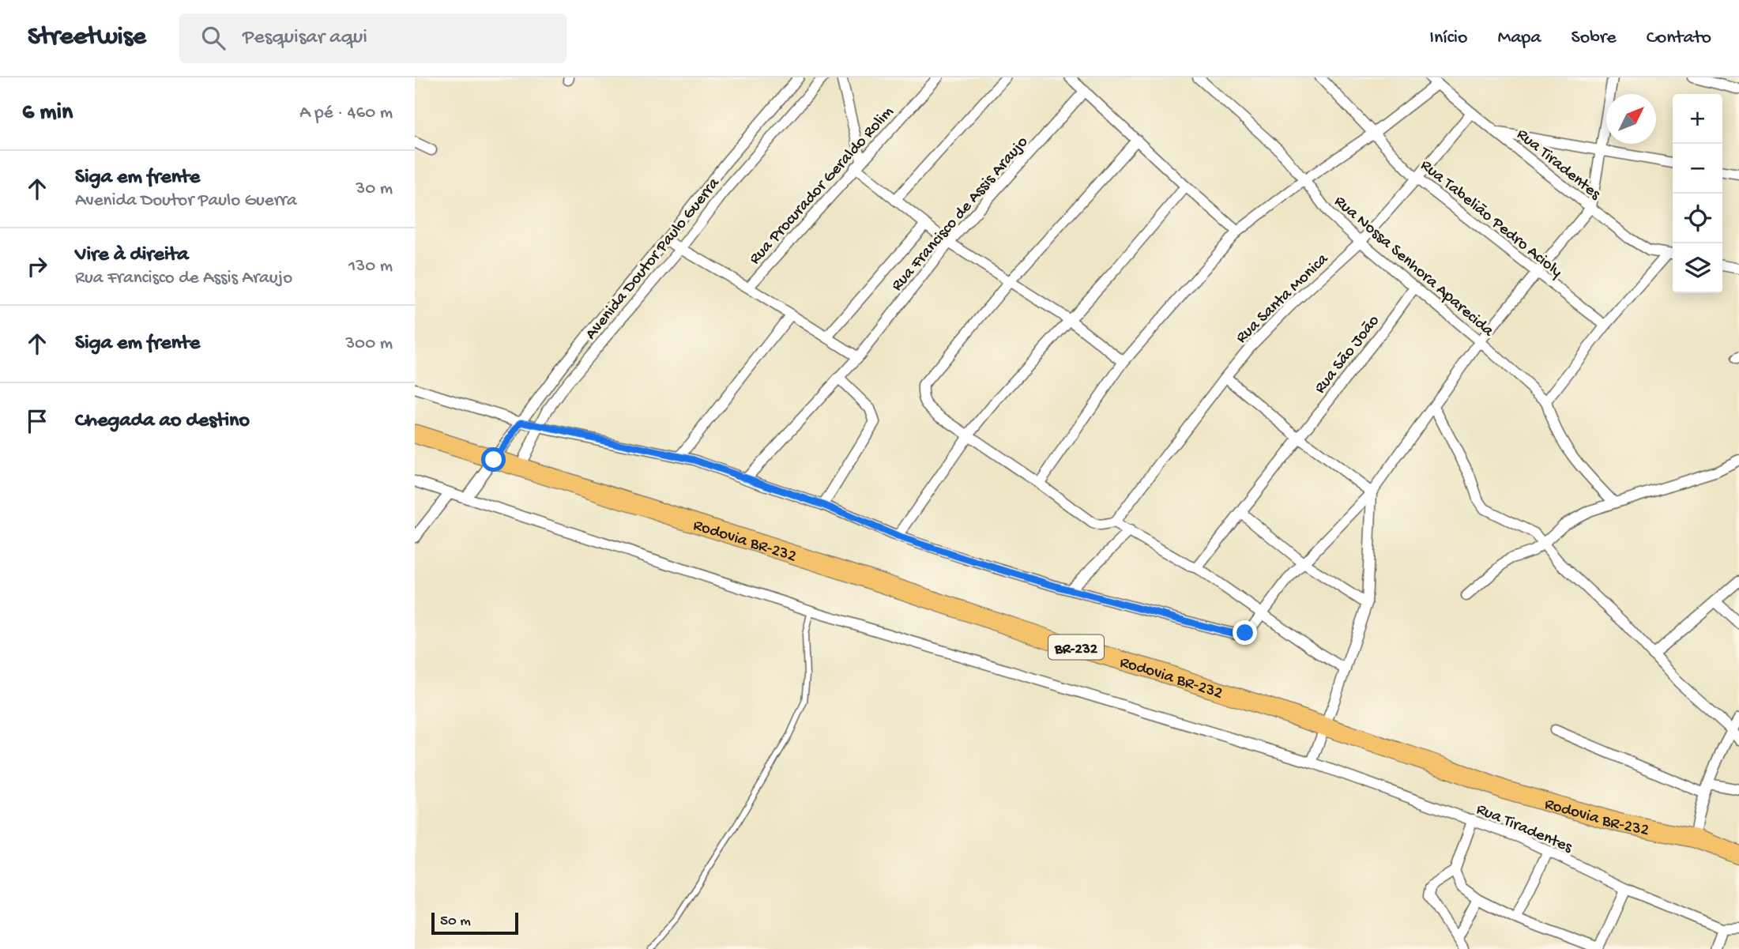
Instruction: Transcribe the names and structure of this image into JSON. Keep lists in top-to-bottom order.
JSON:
{
  "streets": {
    "highway": ["Rodovia BR-232", "BR-232"],
    "street": [
      "Rua Tiradentes",
      "Rua Procurador Geraldo Rolim",
      "Rua Francisco de Assis Araujo",
      "Rua Tabelião Pedro Acioly",
      "Avenida Doutor Paulo Guerra",
      "Rua Nossa Senhora Aparecida",
      "Rua Santa Monica",
      "Rua São João"
    ]
  },
  "crossings": [
    ["Rua Tiradentes", "Avenida Doutor Paulo Guerra"],
    ["Rua Tiradentes", "Rua Santa Monica"],
    ["Rua Tabelião Pedro Acioly", "Rua Santa Monica"],
    ["Avenida Doutor Paulo Guerra", "Rodovia BR-232"],
    ["Rua Nossa Senhora Aparecida", "Rua Santa Monica"],
    ["Rua Nossa Senhora Aparecida", "Rua São João"]
  ],
  "scale_bar": "50 m",
  "north": "top right",
  "page": {
    "header": "Streetwise",
    "search": "Pesquisar aqui",
    "nav": [
      "Início",
      "Mapa",
      "Sobre",
      "Contato"
    ],
    "heading": ["6 min", "A pé · 460 m"],
    "map_buttons": ["+", "−"],
    "list": [
      ["Siga em frente", "Avenida Doutor Paulo Guerra", "30 m"],
      ["Vire à direita", "Rua Francisco de Assis Araujo", "130 m"],
      ["Siga em frente", "300 m"],
      "Chegada ao destino"
    ],
    "scale": "50 m"
  }
}
